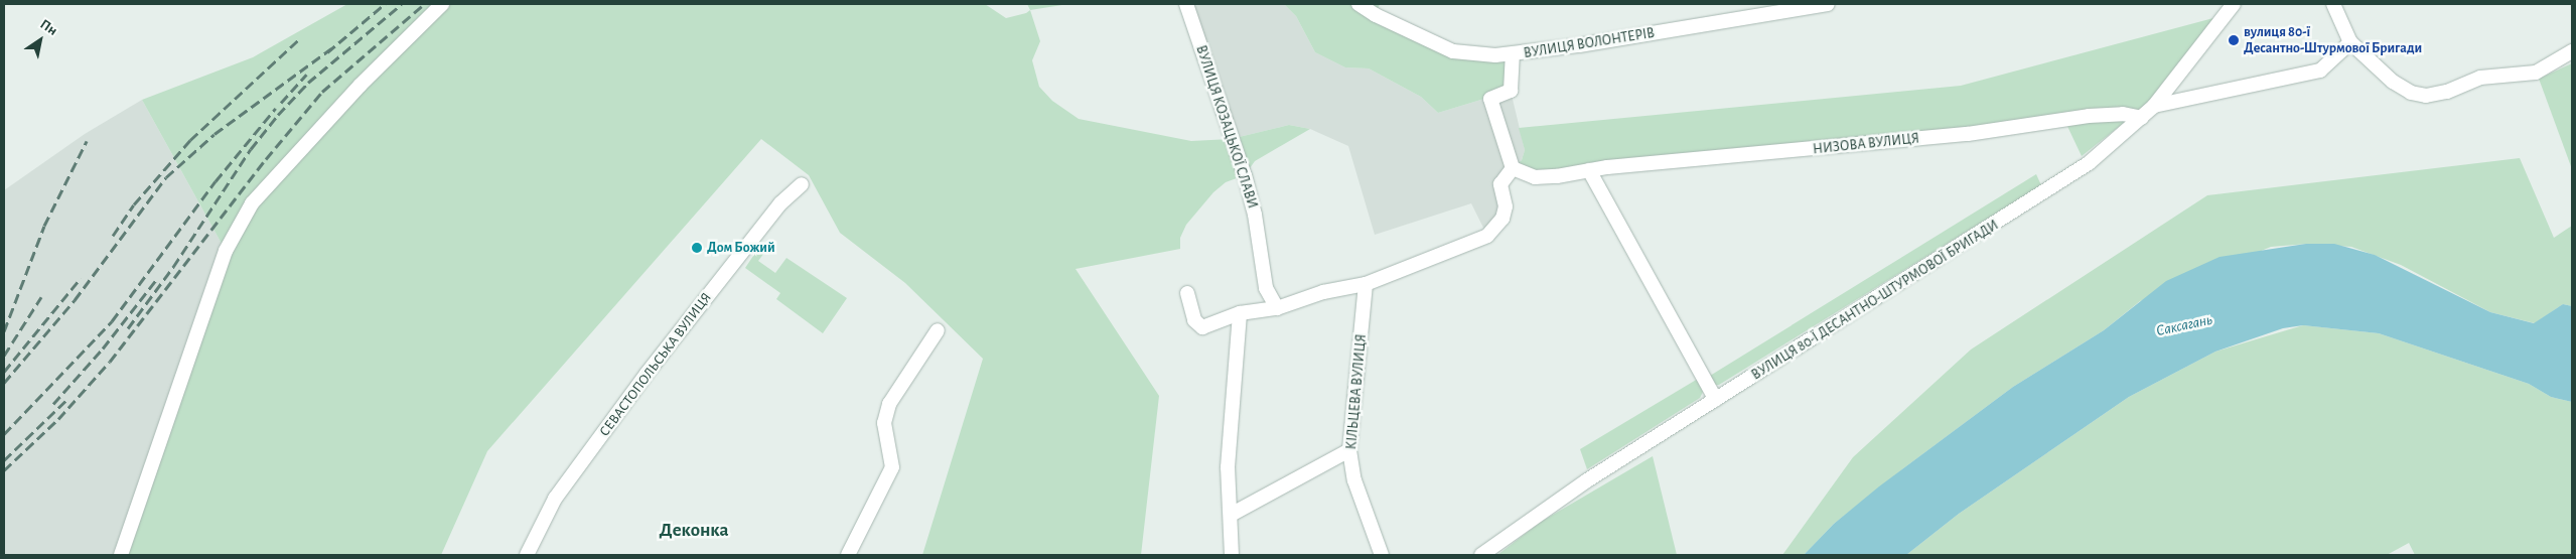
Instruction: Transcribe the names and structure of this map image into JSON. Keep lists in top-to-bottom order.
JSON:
{
  "streets": {
    "street": [
      "ВУЛИЦЯ ВОЛОНТЕРІВ",
      "ВУЛИЦЯ КОЗАЦЬКОЇ СЛАВИ",
      "НИЗОВА ВУЛИЦЯ",
      "ВУЛИЦЯ 80-Ї ДЕСАНТНО-ШТУРМОВОЇ БРИГАДИ",
      "СЕВАСТОПОЛЬСЬКА ВУЛИЦЯ",
      "КІЛЬЦЕВА ВУЛИЦЯ"
    ]
  },
  "crossings": [
    ["НИЗОВА ВУЛИЦЯ", "ВУЛИЦЯ 80-Ї ДЕСАНТНО-ШТУРМОВОЇ БРИГАДИ"]
  ],
  "districts": ["Деконка"],
  "water": ["Саксагань"],
  "places": ["вулиця 80-ї Десантно-Штурмової Бригади", "Дом Божий"],
  "north": "top right"
}
